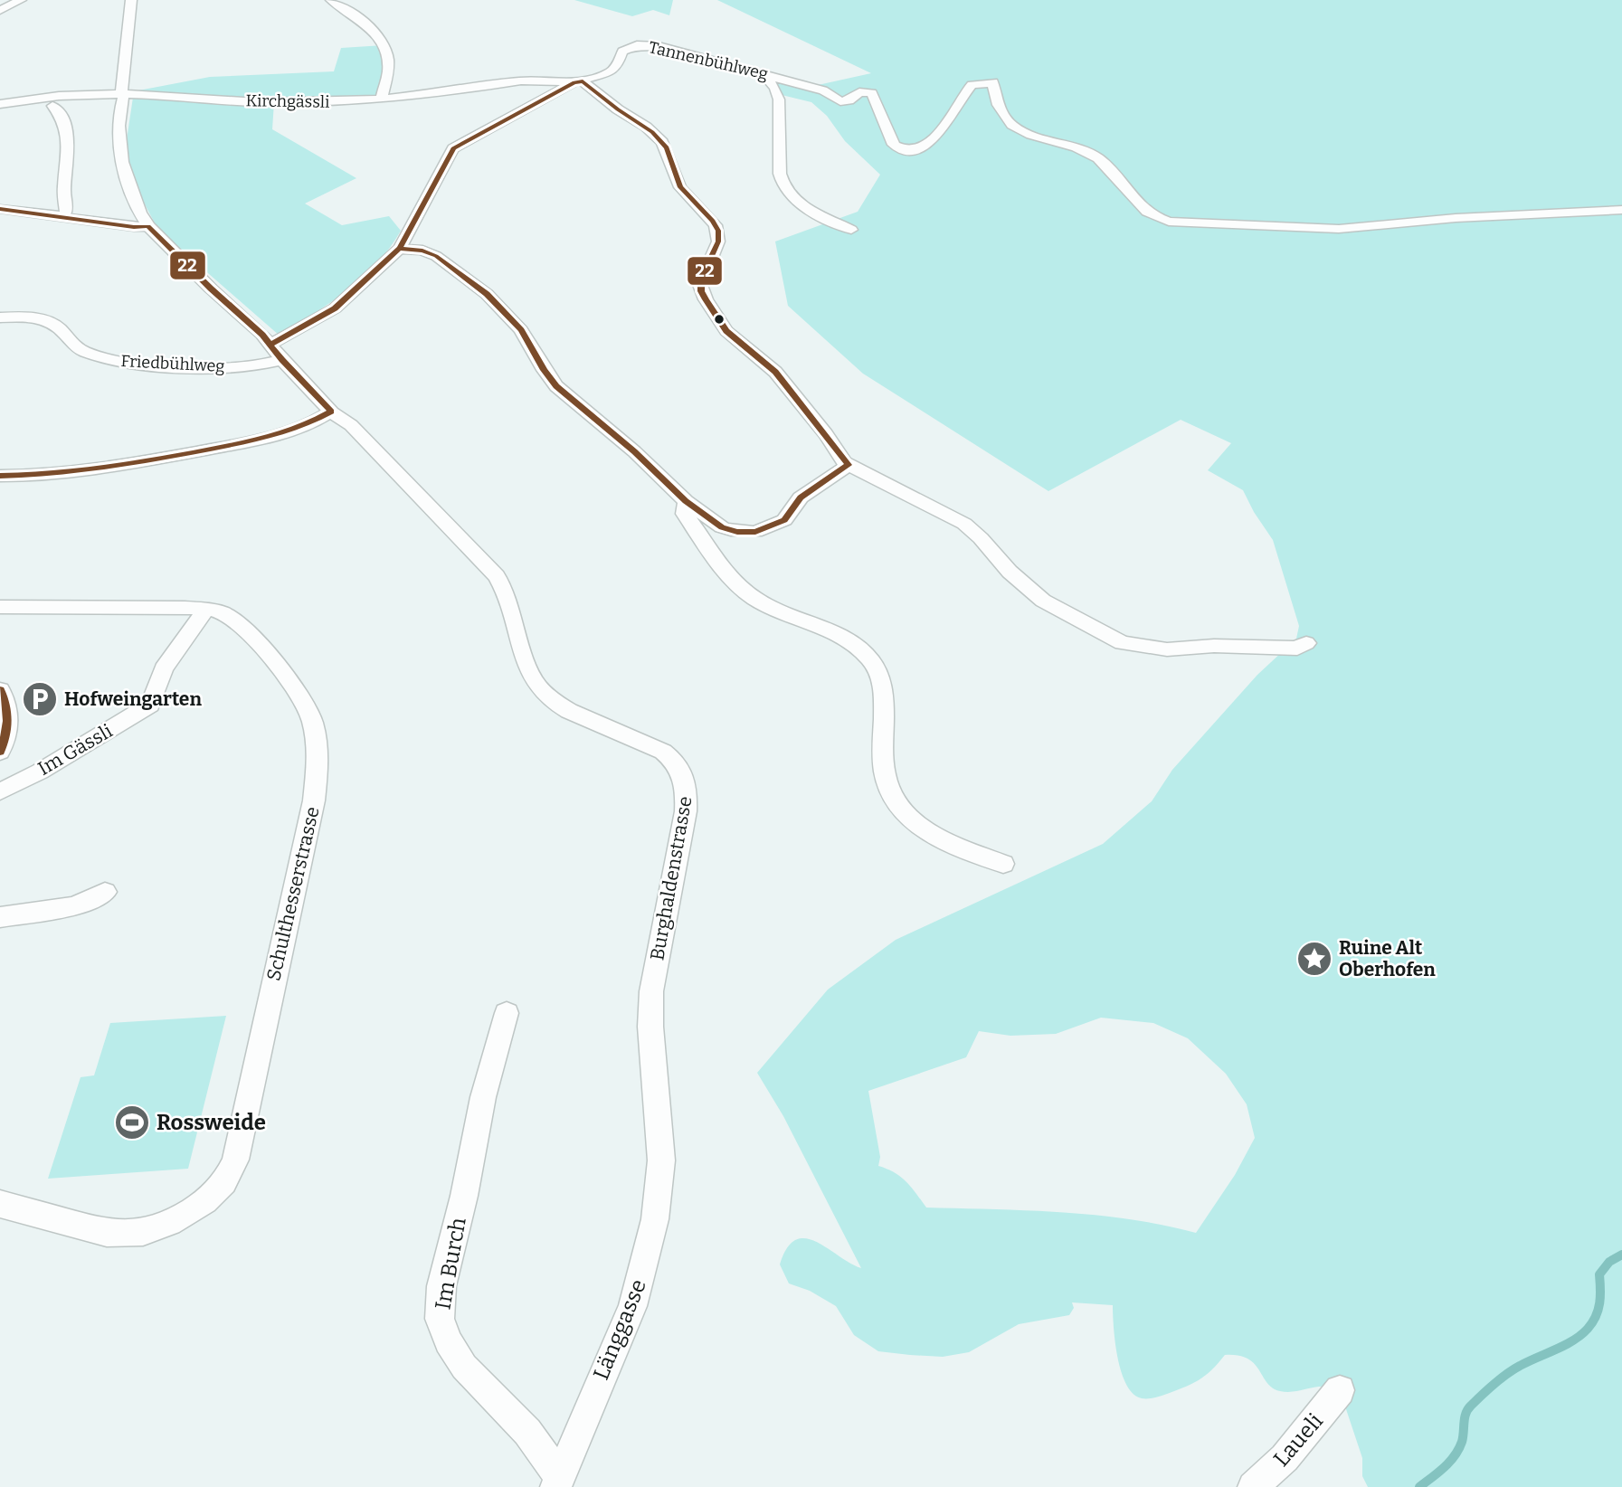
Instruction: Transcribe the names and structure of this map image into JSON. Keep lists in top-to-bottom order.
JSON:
{
  "streets": {
    "street": [
      "Tannenbühlweg",
      "Kirchgässli",
      "Friedbühlweg",
      "Im Gässli",
      "Burghaldenstrasse",
      "Schulthesserstrasse",
      "Im Burch",
      "Länggasse",
      "Laueli"
    ]
  },
  "crossings": [
    ["Tannenbühlweg", "Kirchgässli"],
    ["Kirchgässli", "Burghaldenstrasse"],
    ["Friedbühlweg", "Burghaldenstrasse"],
    ["Im Gässli", "Schulthesserstrasse"],
    ["Burghaldenstrasse", "Länggasse"],
    ["Im Burch", "Länggasse"]
  ],
  "places": {
    "parking": ["Hofweingarten"],
    "place": ["Ruine Alt Oberhofen"],
    "sports": ["Rossweide"]
  },
  "lines": ["transit line 22"]
}
